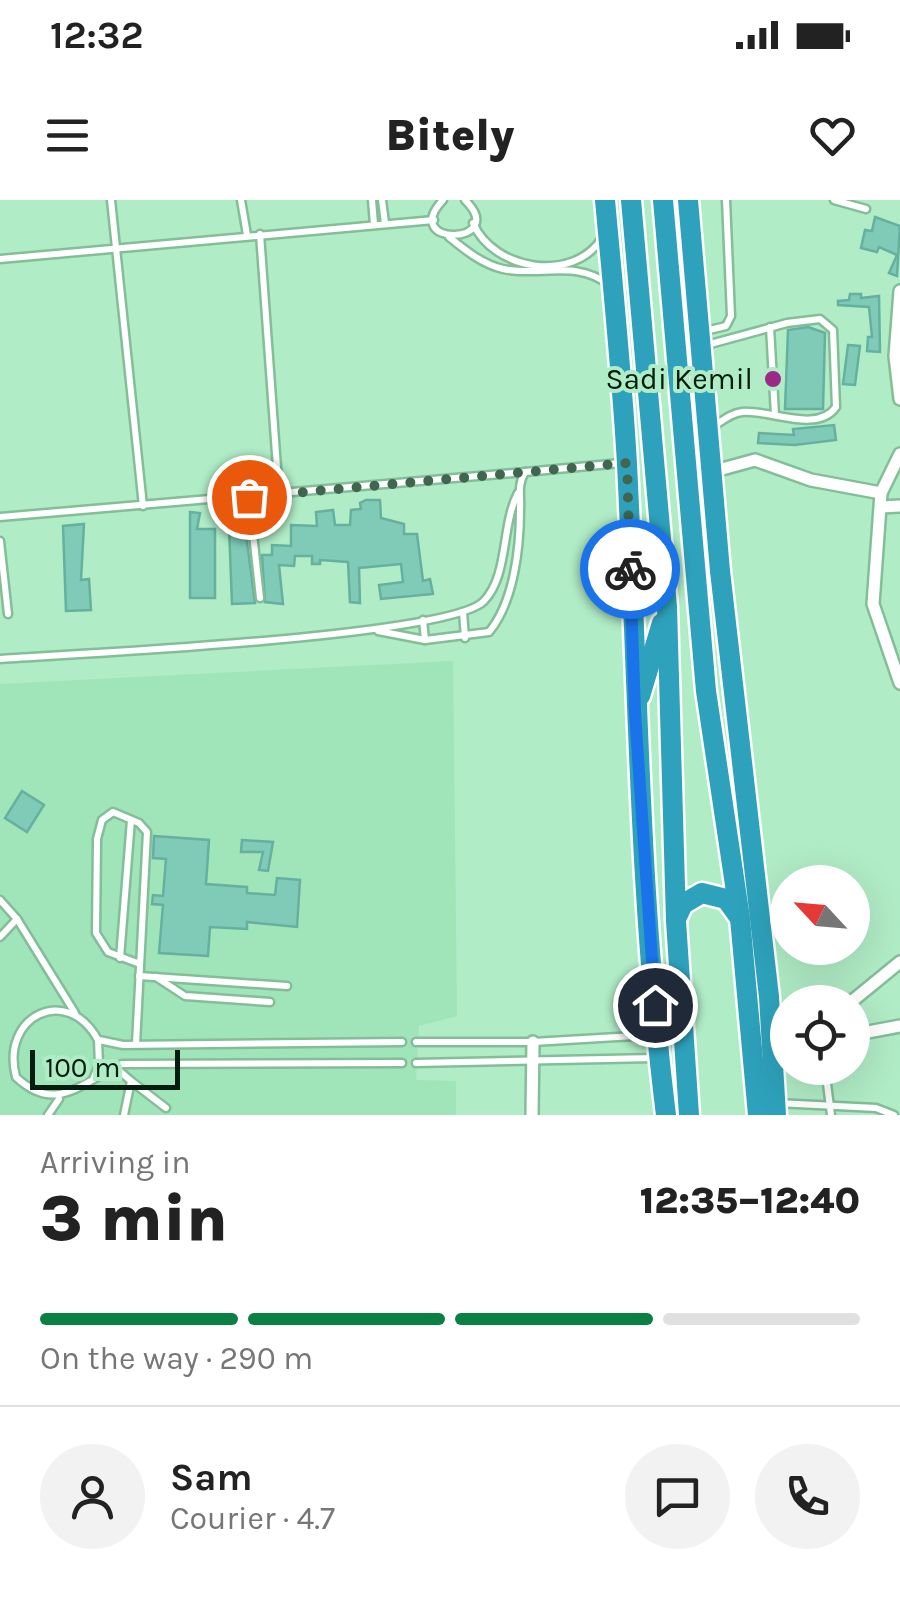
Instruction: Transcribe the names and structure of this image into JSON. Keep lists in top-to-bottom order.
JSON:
{
  "places": ["Sadi Kemil"],
  "scale_bar": "100 m",
  "north": "top left",
  "page": {
    "status": "12:32",
    "header": "Bitely",
    "scale": "100 m",
    "heading": ["3 min", "Arriving in", "12:35–12:40"],
    "panel": ["Sam", "Courier · 4.7"],
    "bar": "On the way · 290 m"
  }
}
